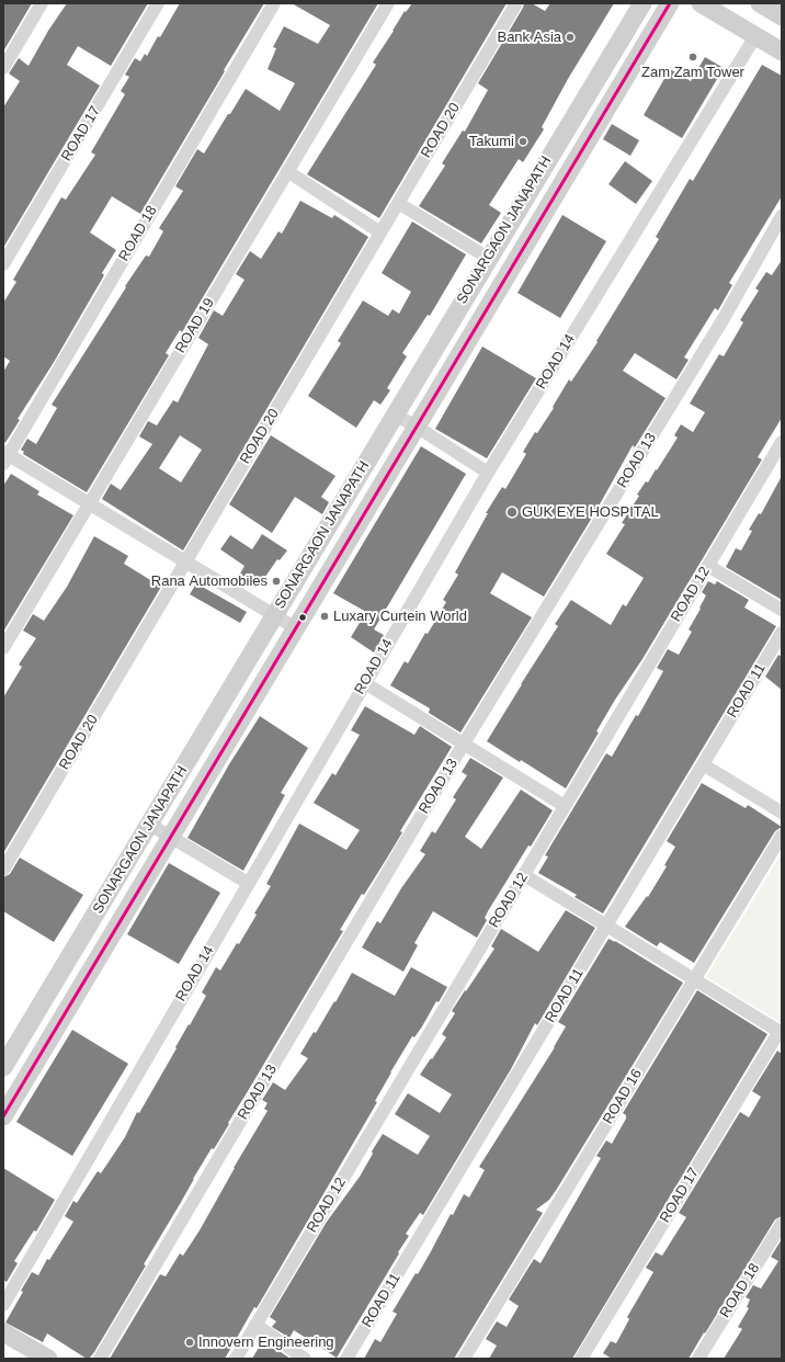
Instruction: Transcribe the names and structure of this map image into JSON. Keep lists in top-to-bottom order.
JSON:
{
  "streets": {
    "main road": ["SONARGAON JANAPATH"],
    "street": [
      "ROAD 20",
      "ROAD 17",
      "ROAD 18",
      "ROAD 19",
      "ROAD 14",
      "ROAD 13",
      "ROAD 12",
      "ROAD 11",
      "ROAD 16"
    ]
  },
  "places": [
    "Bank Asia",
    "Zam Zam Tower",
    "Takumi",
    "GUK EYE HOSPITAL",
    "Rana Automobiles",
    "Luxary Curtein World",
    "Innovern Engineering"
  ]
}
